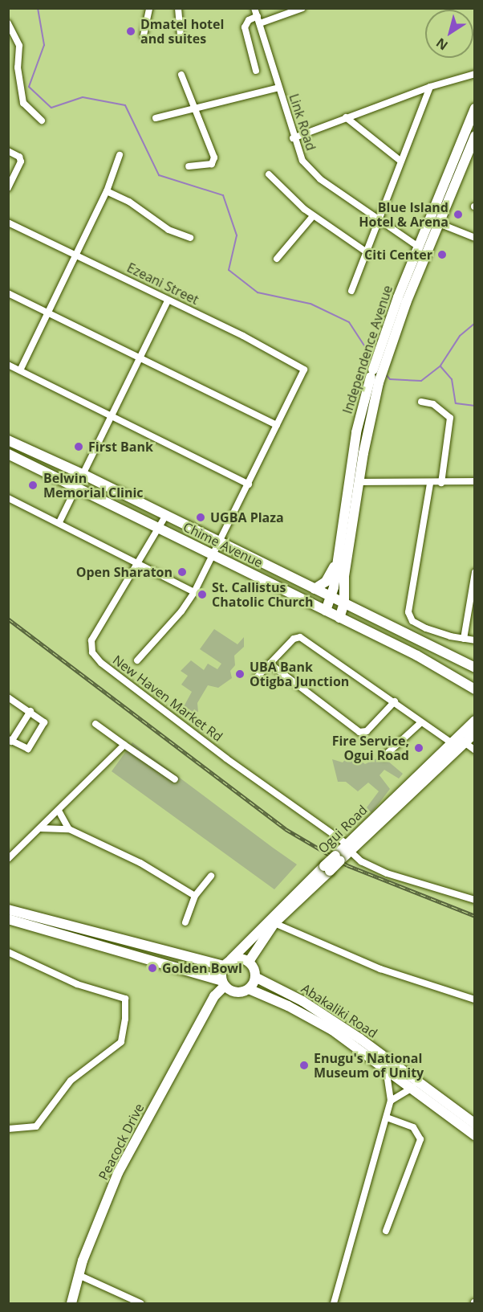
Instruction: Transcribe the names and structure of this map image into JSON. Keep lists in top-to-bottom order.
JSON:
{
  "streets": {
    "main road": [
      "Independence Avenue",
      "Chime Avenue",
      "Ogui Road",
      "Abakaliki Road",
      "Peacock Drive"
    ],
    "street": ["Link Road", "Ezeani Street", "New Haven Market Rd"]
  },
  "crossings": [
    ["Link Road", "Independence Avenue"],
    ["Independence Avenue", "Chime Avenue"],
    ["Chime Avenue", "New Haven Market Rd"],
    ["New Haven Market Rd", "Ogui Road"],
    ["Ogui Road", "Abakaliki Road"],
    ["Ogui Road", "Peacock Drive"],
    ["Abakaliki Road", "Peacock Drive"]
  ],
  "places": [
    "Dmatel hotel and suites",
    "Blue Island Hotel & Arena",
    "Citi Center",
    "First Bank",
    "Belwin Memorial Clinic",
    "UGBA Plaza",
    "Open Sharaton",
    "St. Callistus Chatolic Church",
    "UBA Bank Otigba Junction",
    "Fire Service, Ogui Road",
    "Golden Bowl",
    "Enugu's National Museum of Unity"
  ],
  "north": "bottom left"
}
